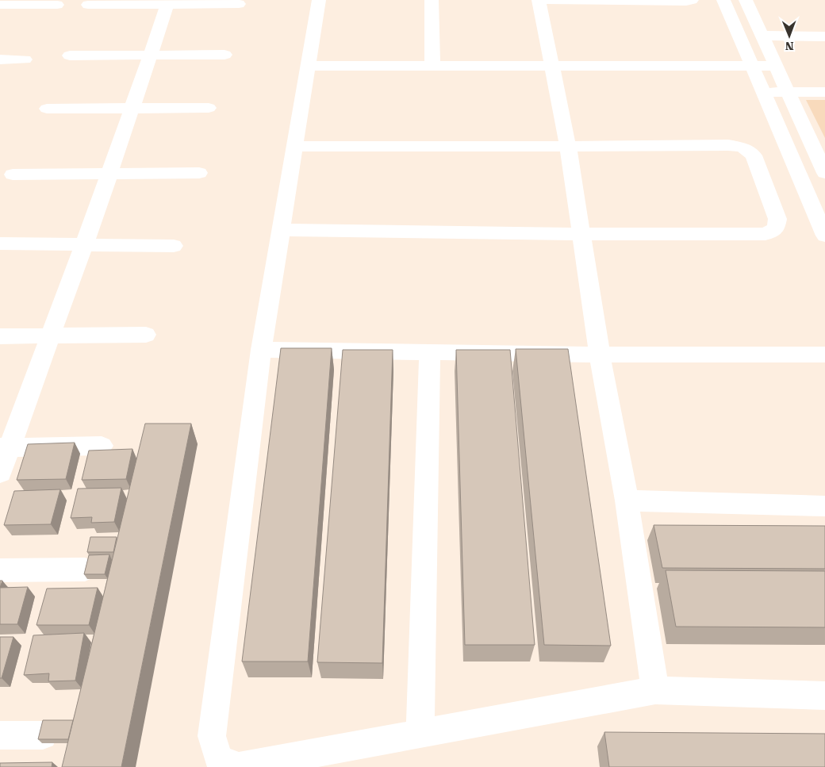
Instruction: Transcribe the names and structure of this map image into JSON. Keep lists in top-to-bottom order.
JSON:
{
  "north": "bottom"
}
